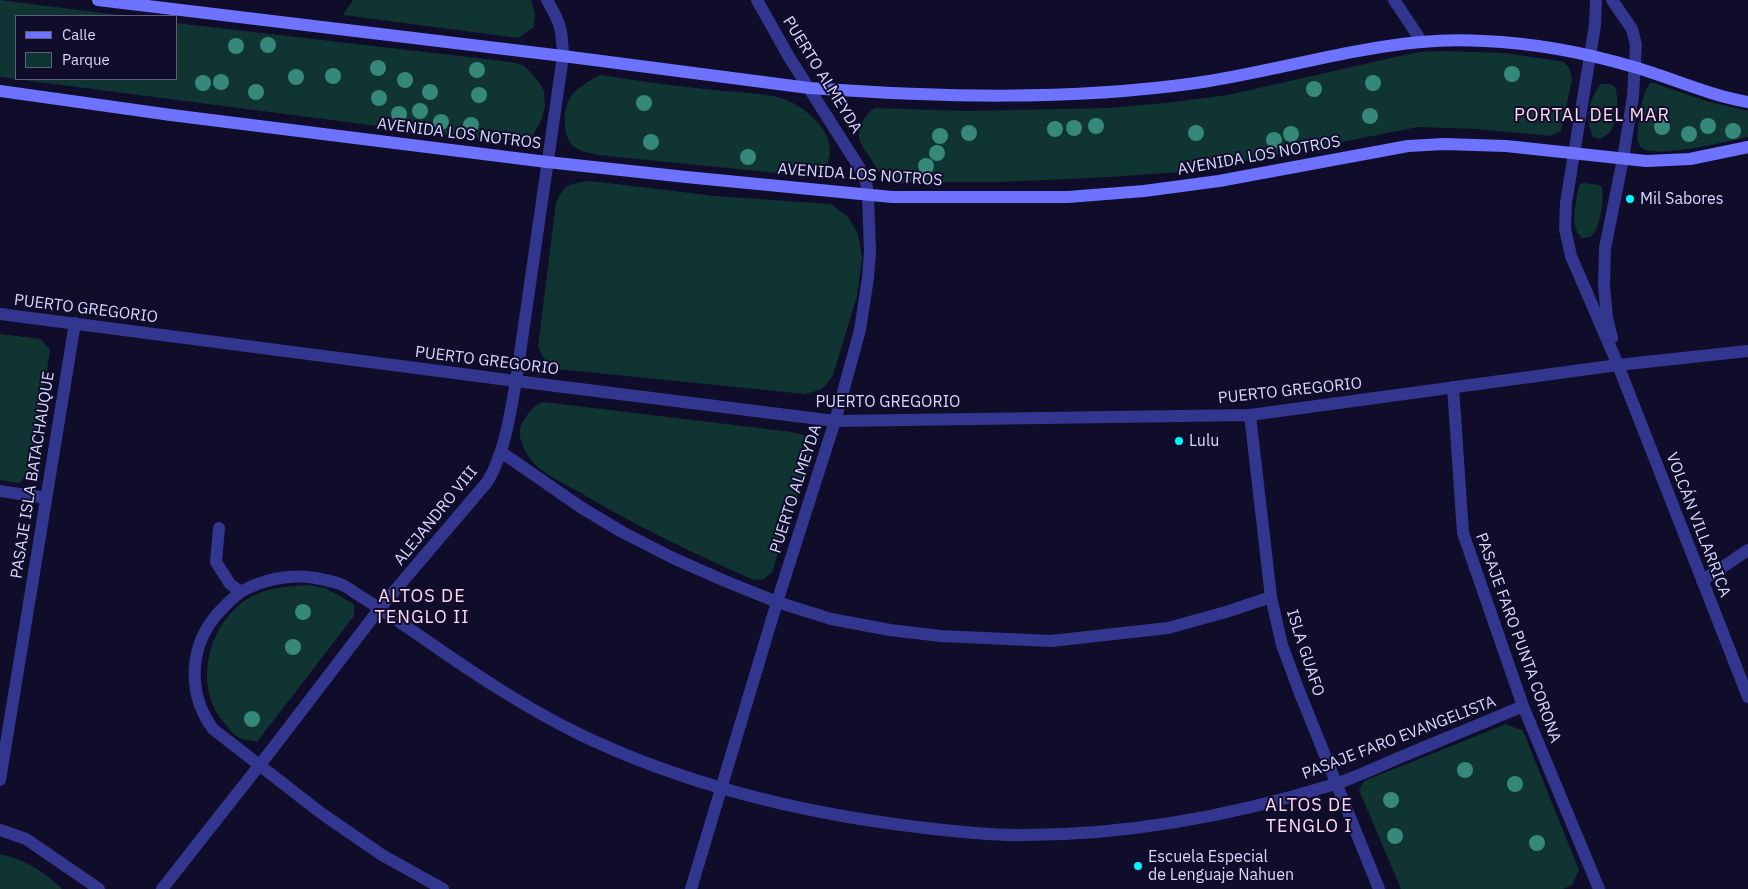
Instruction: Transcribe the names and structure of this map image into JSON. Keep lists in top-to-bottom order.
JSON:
{
  "streets": {
    "main road": ["AVENIDA LOS NOTROS"],
    "street": [
      "PUERTO ALMEYDA",
      "PUERTO GREGORIO",
      "PASAJE ISLA BATACHAUQUE",
      "ALEJANDRO VIII",
      "VOLCÁN VILLARRICA",
      "PASAJE FARO PUNTA CORONA",
      "ISLA GUAFO",
      "PASAJE FARO EVANGELISTA"
    ]
  },
  "crossings": [
    ["PUERTO ALMEYDA", "AVENIDA LOS NOTROS"],
    ["PUERTO ALMEYDA", "PUERTO GREGORIO"],
    ["PUERTO ALMEYDA", "PASAJE FARO EVANGELISTA"],
    ["AVENIDA LOS NOTROS", "ALEJANDRO VIII"],
    ["AVENIDA LOS NOTROS", "VOLCÁN VILLARRICA"],
    ["PUERTO GREGORIO", "PASAJE ISLA BATACHAUQUE"],
    ["PUERTO GREGORIO", "ALEJANDRO VIII"],
    ["PUERTO GREGORIO", "VOLCÁN VILLARRICA"],
    ["PUERTO GREGORIO", "PASAJE FARO PUNTA CORONA"],
    ["PUERTO GREGORIO", "ISLA GUAFO"],
    ["ALEJANDRO VIII", "PASAJE FARO EVANGELISTA"],
    ["PASAJE FARO PUNTA CORONA", "PASAJE FARO EVANGELISTA"],
    ["ISLA GUAFO", "PASAJE FARO EVANGELISTA"]
  ],
  "districts": ["PORTAL DEL MAR", "ALTOS DE TENGLO II", "ALTOS DE TENGLO I"],
  "places": ["Mil Sabores", "Lulu", "Escuela Especial de Lenguaje Nahuen"],
  "legend": ["Calle", "Parque"]
}
